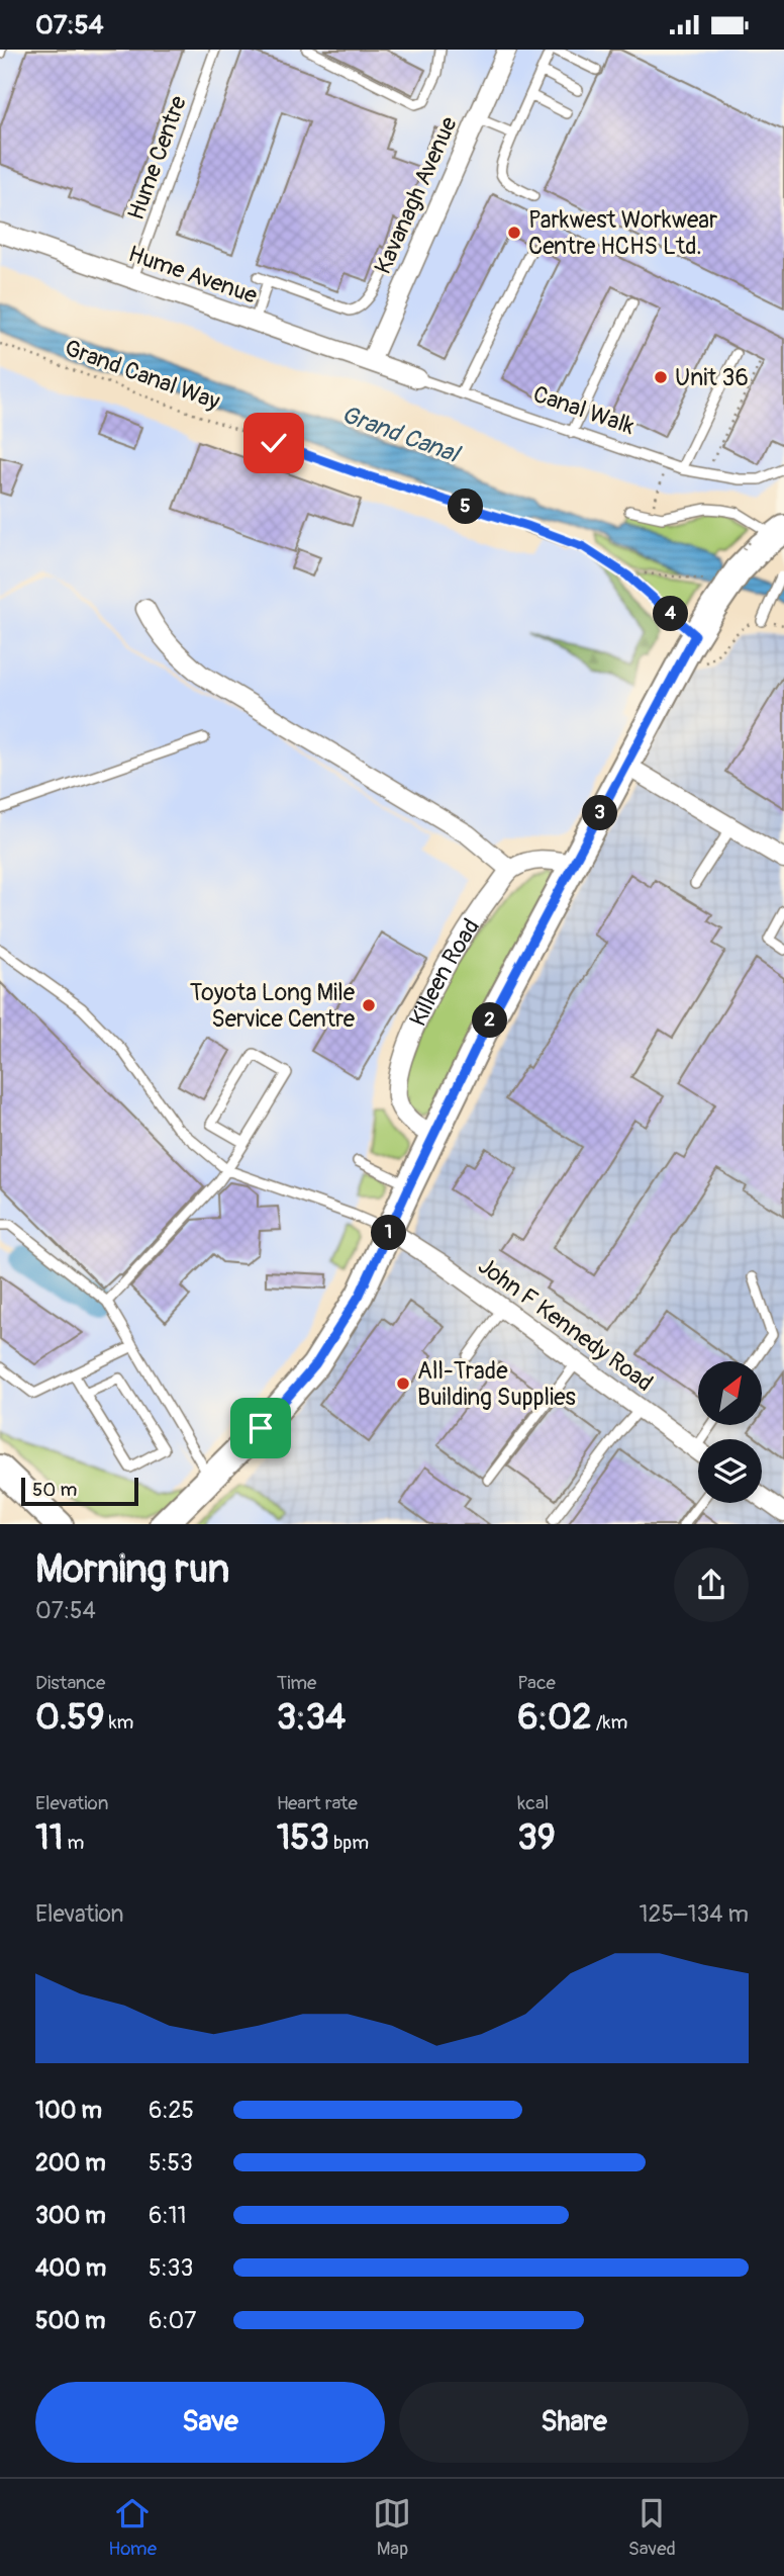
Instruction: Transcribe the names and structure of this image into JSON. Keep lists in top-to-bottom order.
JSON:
{
  "streets": {
    "street": [
      "Kavanagh Avenue",
      "Hume Avenue",
      "Canal Walk",
      "Killeen Road",
      "John F Kennedy Road"
    ],
    "lane": ["Hume Centre"],
    "path": ["Grand Canal Way"]
  },
  "crossings": [
    ["Hume Centre", "Hume Avenue"],
    ["Kavanagh Avenue", "Hume Avenue"],
    ["Kavanagh Avenue", "Canal Walk"],
    ["Hume Avenue", "Canal Walk"]
  ],
  "water": ["Grand Canal"],
  "places": [
    "Parkwest Workwear Centre HCHS Ltd.",
    "Unit 36",
    "Toyota Long Mile Service Centre",
    "All-Trade Building Supplies"
  ],
  "scale_bar": "50 m",
  "north": "top right",
  "page": {
    "status": "07:54",
    "pins": [
      "5",
      "4",
      "3",
      "2",
      "1"
    ],
    "scale": "50 m",
    "heading": ["Morning run", "07:54"],
    "stats": [
      ["Distance", "0.59 km"],
      ["Time", "3:34"],
      ["Pace", "6:02 /km"],
      ["Elevation", "11 m"],
      ["Heart rate", "153 bpm"],
      ["kcal", "39"]
    ],
    "chart": ["Elevation", "125–134 m"],
    "list": [
      {
        "name": "100 m",
        "note": "6:25"
      },
      {
        "name": "200 m",
        "note": "5:53"
      },
      {
        "name": "300 m",
        "note": "6:11"
      },
      {
        "name": "400 m",
        "note": "5:33"
      },
      {
        "name": "500 m",
        "note": "6:07"
      }
    ],
    "buttons": ["Save", "Share"],
    "tabs": ["Home", "Map", "Saved"]
  }
}
